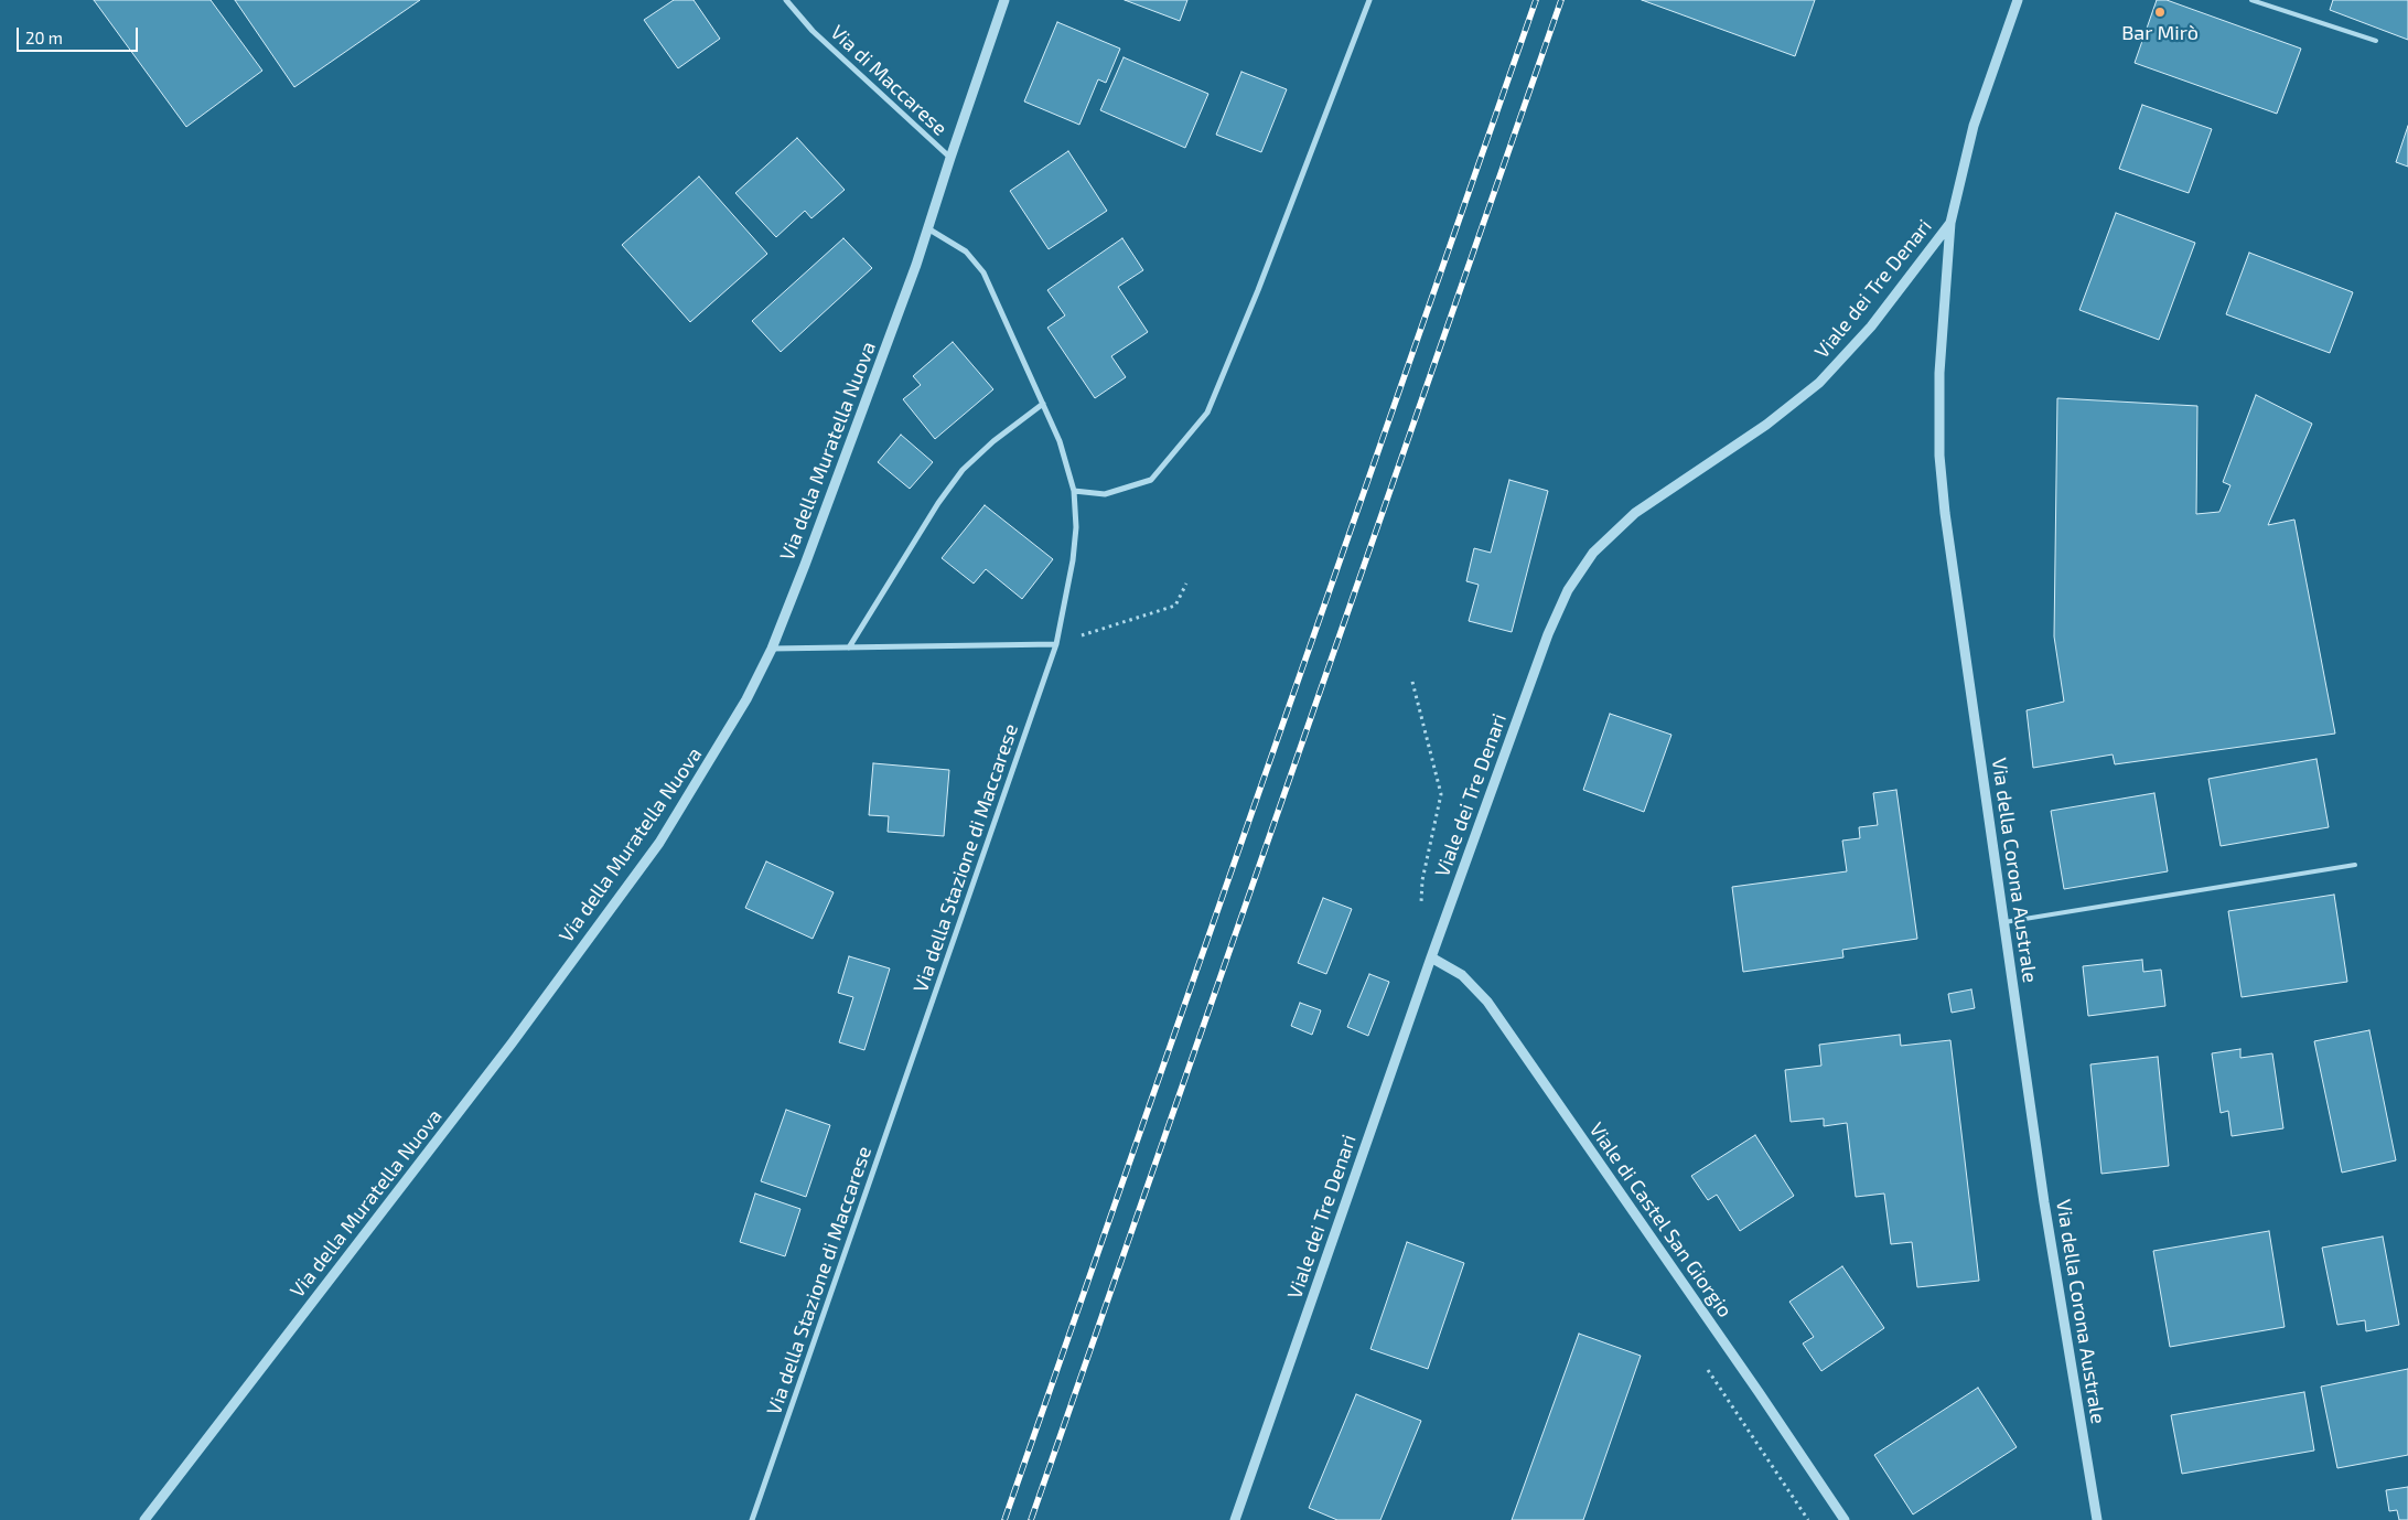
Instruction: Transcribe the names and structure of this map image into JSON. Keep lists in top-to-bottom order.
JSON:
{
  "streets": {
    "street": [
      "Via di Maccarese",
      "Viale dei Tre Denari",
      "Via della Muratella Nuova",
      "Via della Stazione di Maccarese",
      "Via della Corona Australe",
      "Viale di Castel San Giorgio"
    ]
  },
  "crossings": [
    ["Via di Maccarese", "Via della Muratella Nuova"],
    ["Viale dei Tre Denari", "Via della Corona Australe"],
    ["Viale dei Tre Denari", "Viale di Castel San Giorgio"],
    ["Via della Muratella Nuova", "Via della Stazione di Maccarese"]
  ],
  "places": ["Bar Mirò"],
  "scale_bar": "20 m"
}
